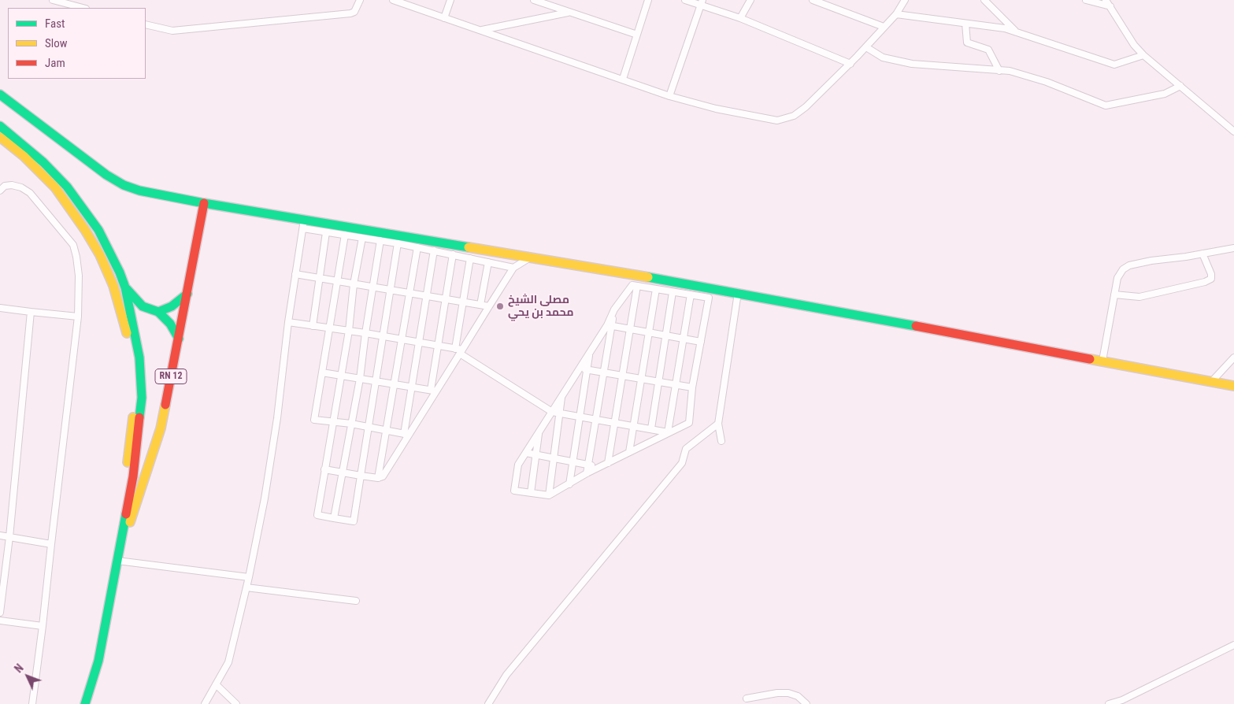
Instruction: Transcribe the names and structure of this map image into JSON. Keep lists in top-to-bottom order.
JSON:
{
  "streets": {
    "main road": ["RN 12"]
  },
  "places": ["مصلى الشيخ محمد بن يحي"],
  "legend": ["Fast", "Slow", "Jam"],
  "north": "top left"
}
